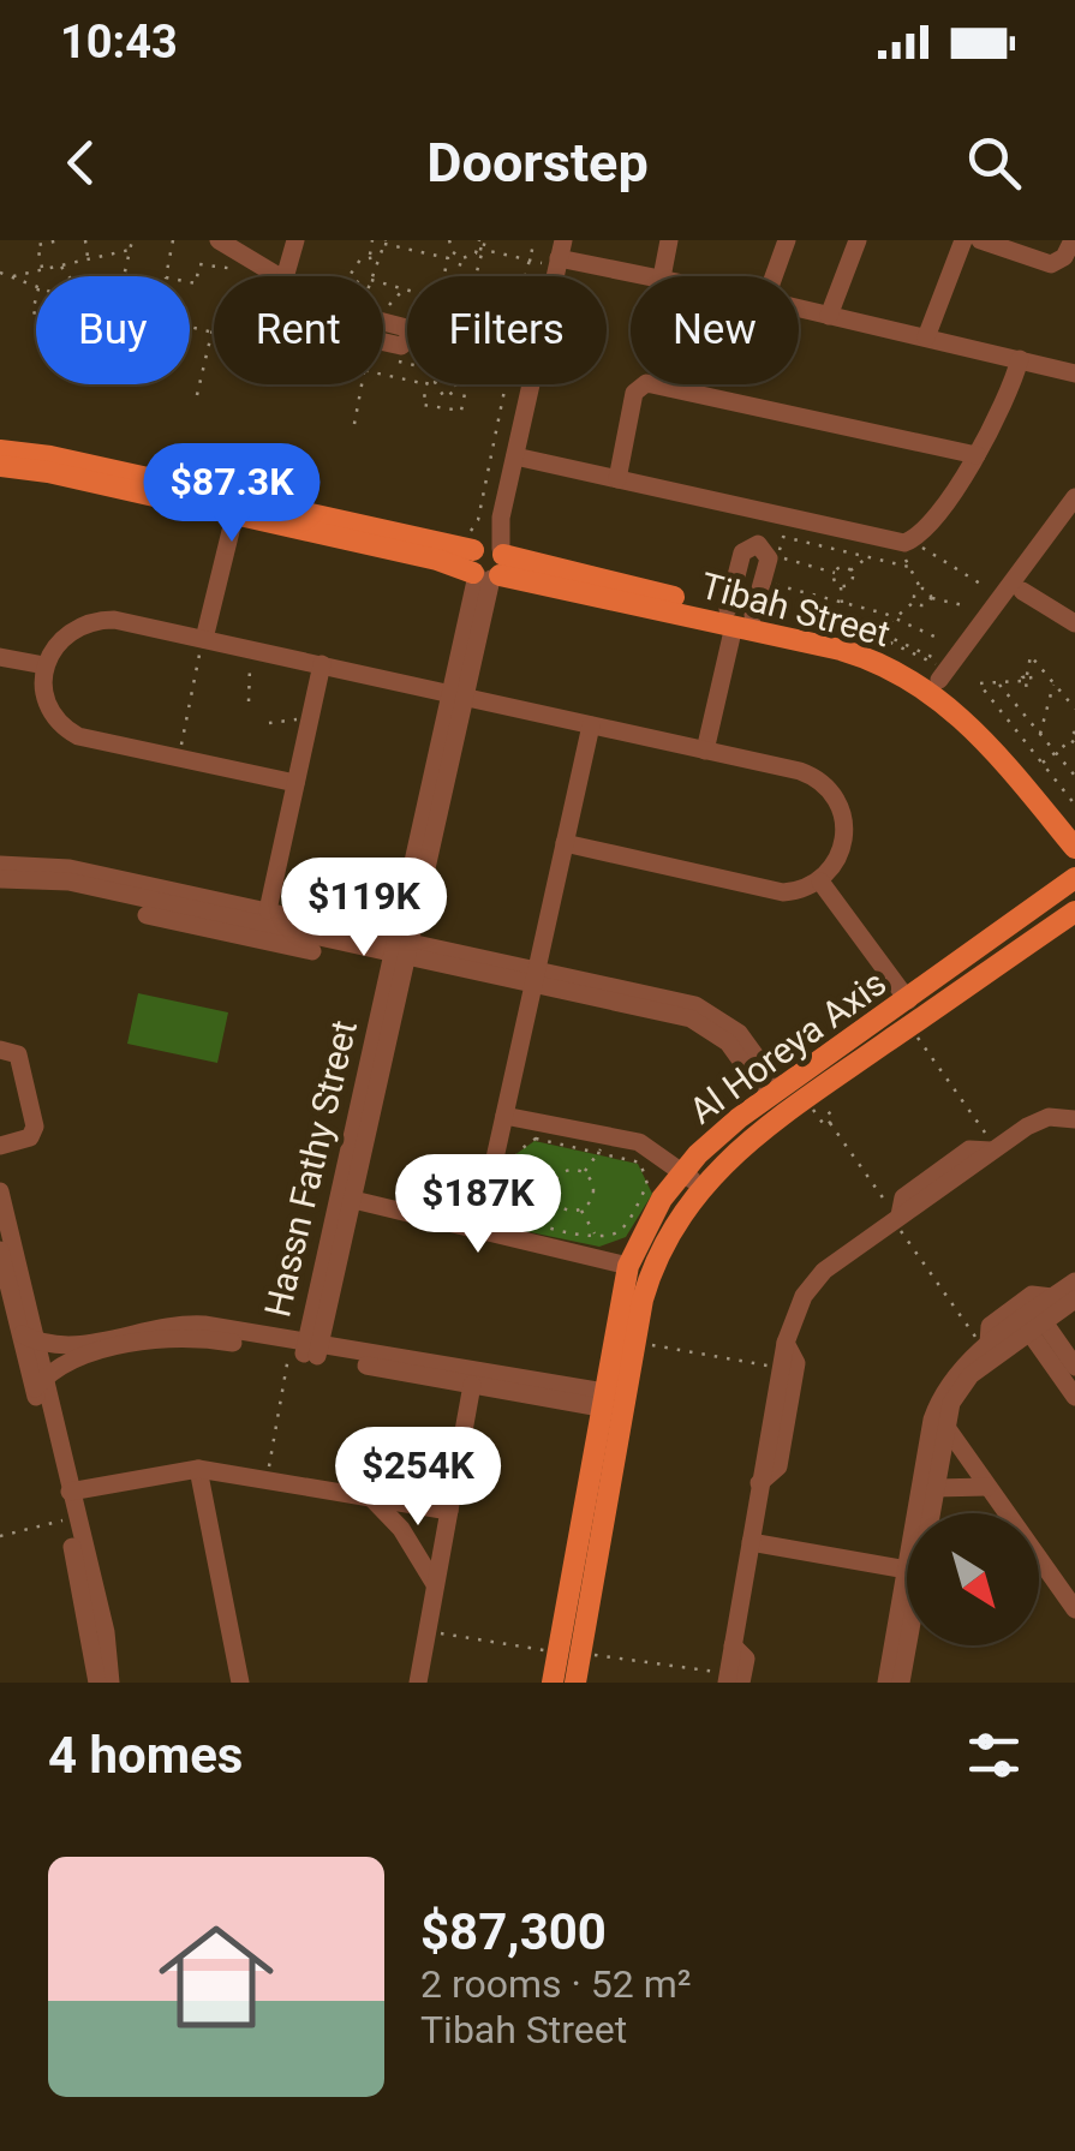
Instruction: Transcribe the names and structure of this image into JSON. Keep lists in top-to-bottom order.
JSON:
{
  "streets": {
    "main road": ["Tibah Street", "Al Horeya Axis"],
    "street": ["Hassn Fathy Street"]
  },
  "crossings": [
    ["Tibah Street", "Hassn Fathy Street"]
  ],
  "north": "bottom right",
  "page": {
    "status": "10:43",
    "header": "Doorstep",
    "chip": [
      "Buy",
      "Rent",
      "Filters",
      "New"
    ],
    "price": [
      "$87.3K",
      "$119K",
      "$187K",
      "$254K"
    ],
    "heading": "4 homes",
    "list": [
      {
        "name": "$87,300",
        "note": "2 rooms · 52 m² · Tibah Street"
      }
    ]
  }
}
